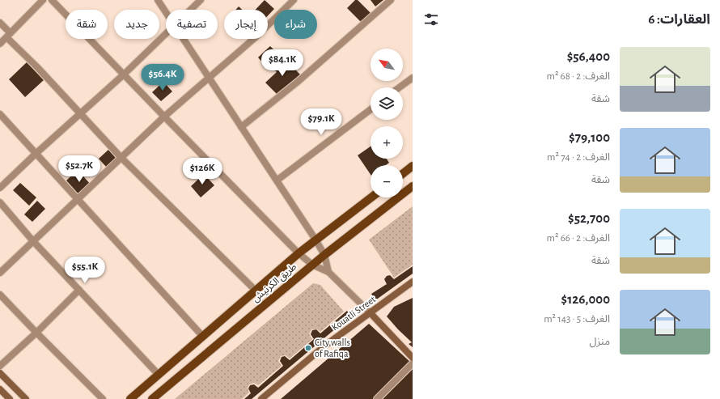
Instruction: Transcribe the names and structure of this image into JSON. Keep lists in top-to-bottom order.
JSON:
{
  "streets": {
    "main road": ["طريق الكرنيش"],
    "street": ["Kouatli Street"]
  },
  "places": ["City walls of Rafiqa"],
  "north": "top left",
  "page": {
    "heading": "العقارات: 6",
    "chip": [
      "شراء",
      "إيجار",
      "تصفية",
      "جديد",
      "شقة"
    ],
    "list": [
      {
        "name": "$56,400",
        "note": "الغرف: 2 · 68 m² · شقة"
      },
      {
        "name": "$79,100",
        "note": "الغرف: 2 · 74 m² · شقة"
      },
      {
        "name": "$52,700",
        "note": "الغرف: 2 · 66 m² · شقة"
      },
      {
        "name": "$126,000",
        "note": "الغرف: 5 · 143 m² · منزل"
      }
    ],
    "map_buttons": ["+", "−"],
    "price": [
      "$84.1K",
      "$56.4K",
      "$79.1K",
      "$52.7K",
      "$126K",
      "$55.1K"
    ]
  }
}
